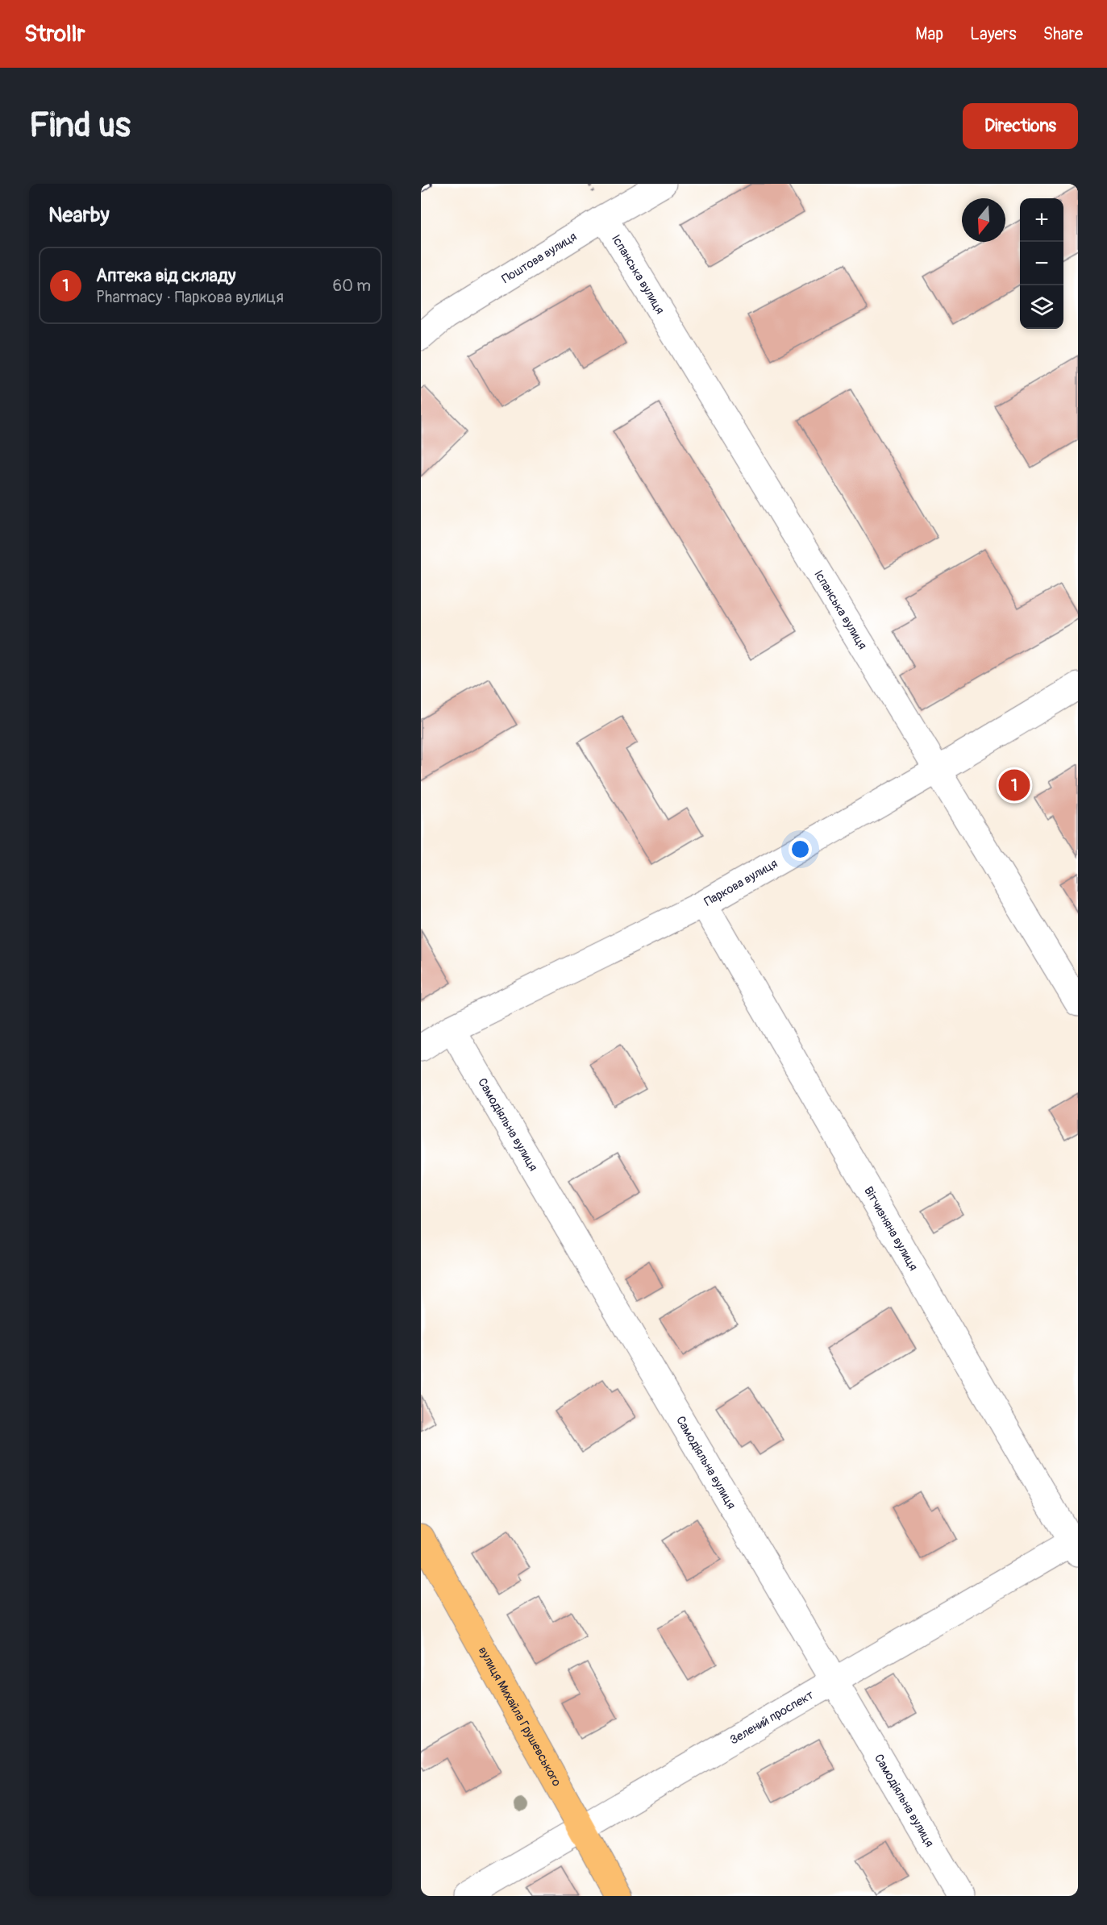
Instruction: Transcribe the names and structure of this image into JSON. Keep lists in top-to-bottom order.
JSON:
{
  "streets": {
    "main road": ["вулиця Михайла Грушевського"],
    "street": [
      "Поштова вулиця",
      "Іспанська вулиця",
      "Паркова вулиця",
      "Самодіяльна вулиця",
      "Вітчизняна вулиця",
      "Зелений проспект"
    ]
  },
  "crossings": [
    ["Поштова вулиця", "Іспанська вулиця"],
    ["Іспанська вулиця", "Паркова вулиця"],
    ["Паркова вулиця", "Самодіяльна вулиця"],
    ["Паркова вулиця", "Вітчизняна вулиця"],
    ["Самодіяльна вулиця", "Зелений проспект"],
    ["Вітчизняна вулиця", "Зелений проспект"],
    ["вулиця Михайла Грушевського", "Зелений проспект"]
  ],
  "north": "bottom",
  "page": {
    "header": "Strollr",
    "nav": ["Map", "Layers", "Share"],
    "buttons": "Directions",
    "title": "Find us",
    "heading": "Nearby",
    "map_buttons": ["+", "−"],
    "list": [
      {
        "mark": "1",
        "name": "Аптека від складу",
        "note": "Pharmacy · Паркова вулиця",
        "value": "60 m"
      }
    ],
    "pins": "1"
  }
}
